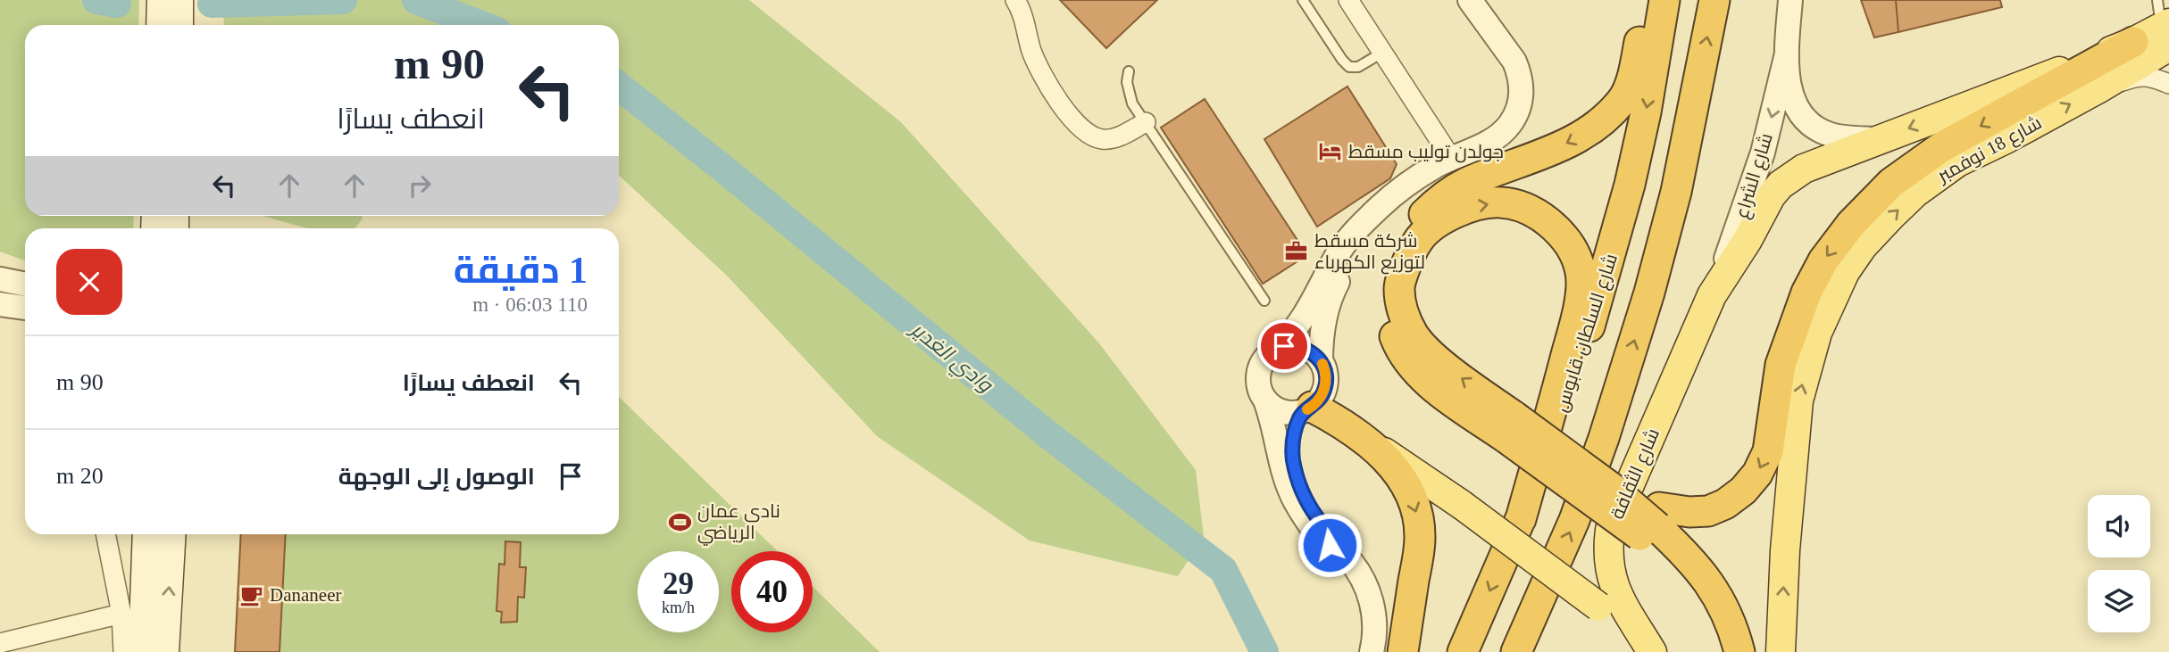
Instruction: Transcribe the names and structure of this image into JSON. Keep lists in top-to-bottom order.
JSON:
{
  "streets": {
    "highway": ["شارع السلطان قابوس"],
    "main road": ["شارع 18 نوفمبر", "شارع الثقافة"],
    "street": ["شارع الشراع"]
  },
  "crossings": [
    ["شارع 18 نوفمبر", "شارع الشراع"],
    ["شارع 18 نوفمبر", "شارع الثقافة"],
    ["شارع الشراع", "شارع الثقافة"]
  ],
  "one_way": ["شارع الشراع"],
  "water": ["وادي الغدير"],
  "places": {
    "hotel": ["جولدن توليب مسقط"],
    "office": ["شركة مسقط لتوزيع الكهرباء"],
    "sports": ["نادي عمان الرياضي"],
    "cafe": ["Dananeer"]
  },
  "page": {
    "turn": ["90 m", "انعطف يسارًا"],
    "heading": ["1 دقيقة", "110 m · 06:03"],
    "list": [
      {
        "name": "انعطف يسارًا",
        "value": "90 m"
      },
      {
        "name": "الوصول إلى الوجهة",
        "value": "20 m"
      }
    ],
    "speed": "29 km/h",
    "limit": "40"
  }
}
